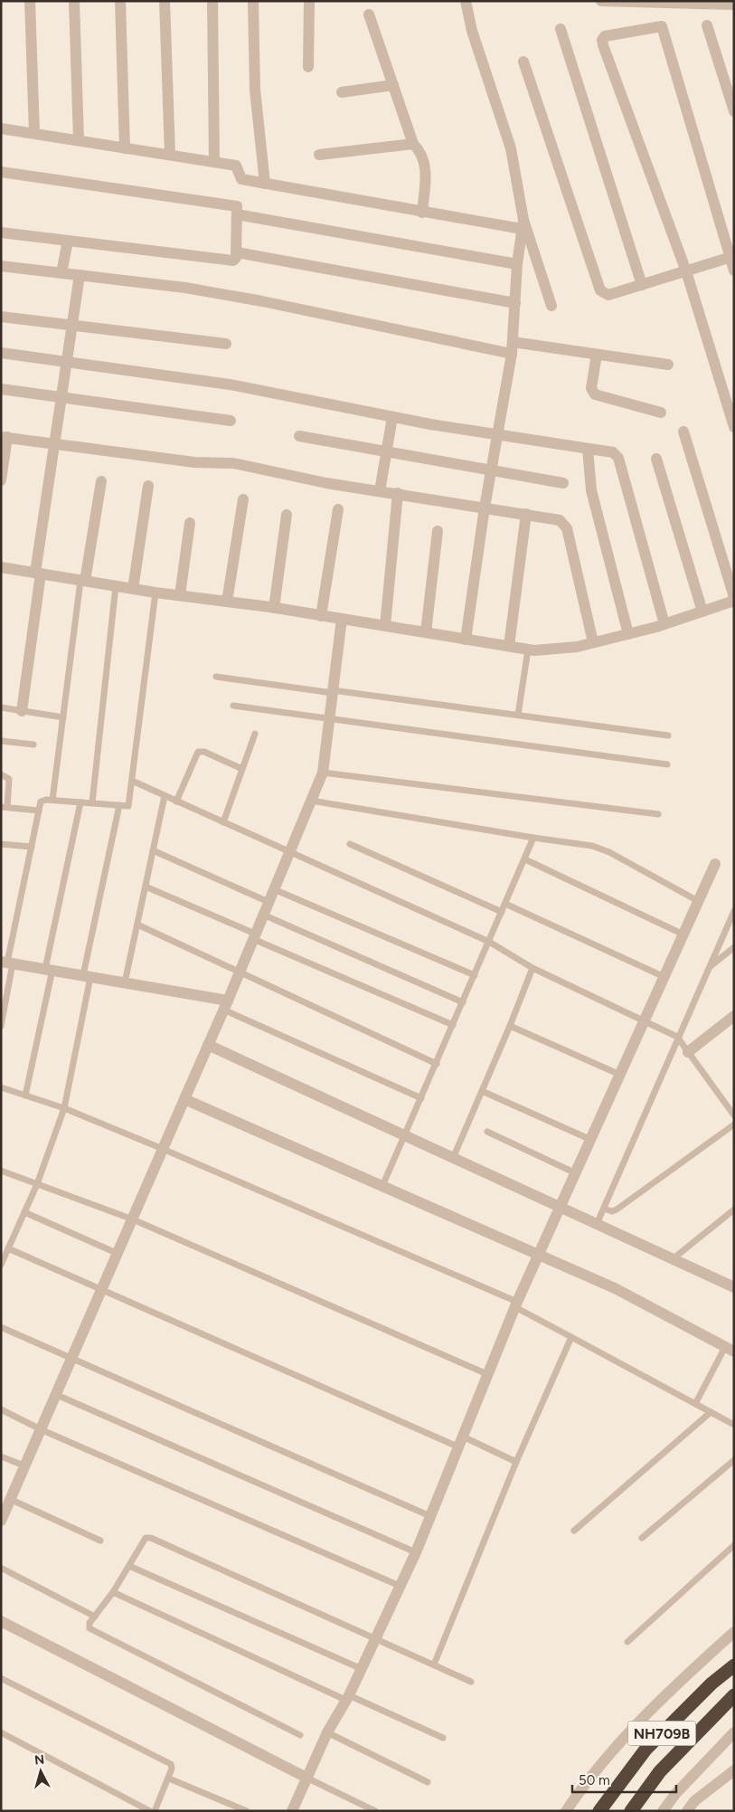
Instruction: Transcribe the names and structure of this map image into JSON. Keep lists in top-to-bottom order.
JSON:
{
  "streets": {
    "highway": ["NH709B"]
  },
  "scale_bar": "50 m",
  "north": "top"
}
